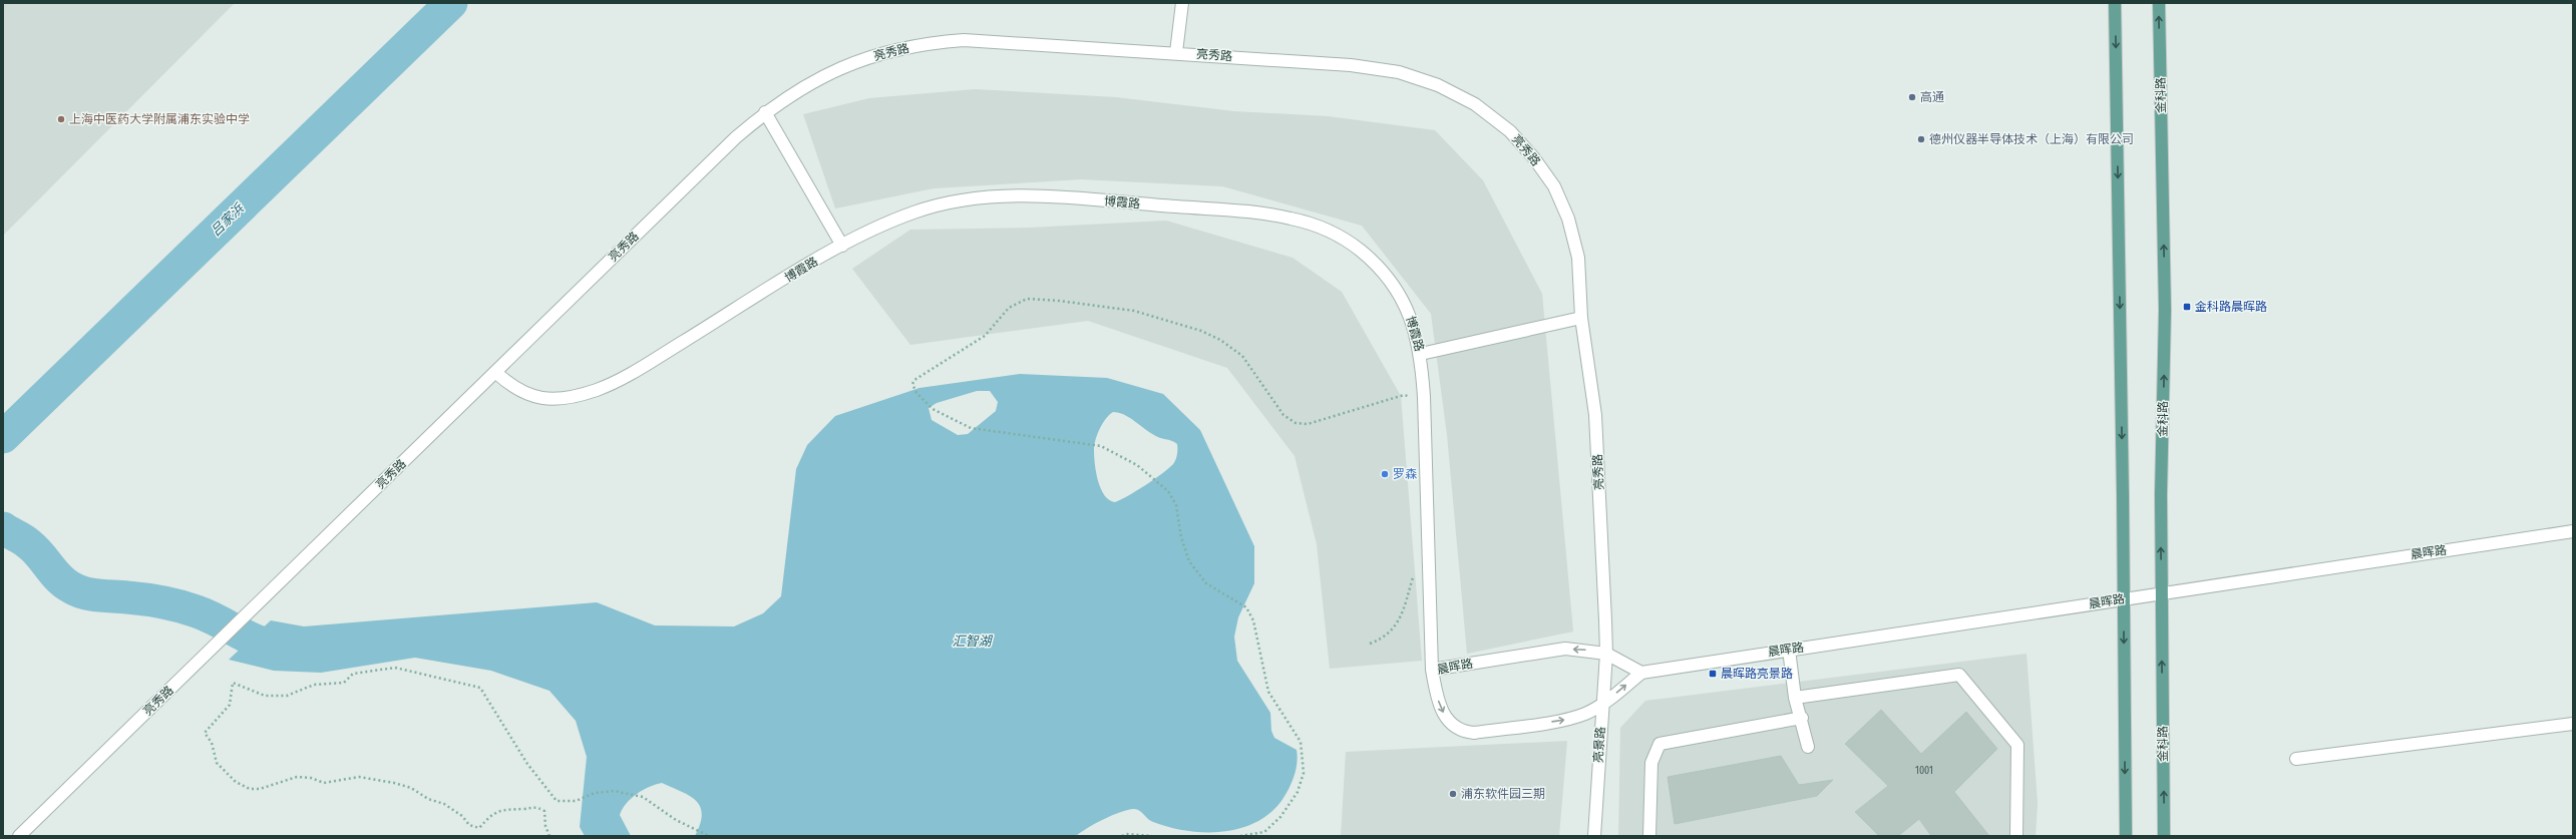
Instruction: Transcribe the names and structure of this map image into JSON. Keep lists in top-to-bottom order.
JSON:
{
  "streets": {
    "main road": ["金科路"],
    "street": [
      "亮秀路",
      "博霞路",
      "晨晖路",
      "亮景路"
    ]
  },
  "crossings": [
    ["亮秀路", "博霞路"],
    ["亮秀路", "晨晖路"],
    ["亮秀路", "亮景路"],
    ["金科路", "晨晖路"],
    ["博霞路", "晨晖路"],
    ["晨晖路", "亮景路"]
  ],
  "water": ["吕家浜", "汇智湖"],
  "places": {
    "other": [
      "高通",
      "上海中医药大学附属浦东实验中学",
      "德州仪器半导体技术（上海）有限公司",
      "罗森",
      "浦东软件园三期"
    ],
    "transit": ["金科路晨晖路", "晨晖路亮景路"]
  },
  "house_numbers": ["1001"]
}
